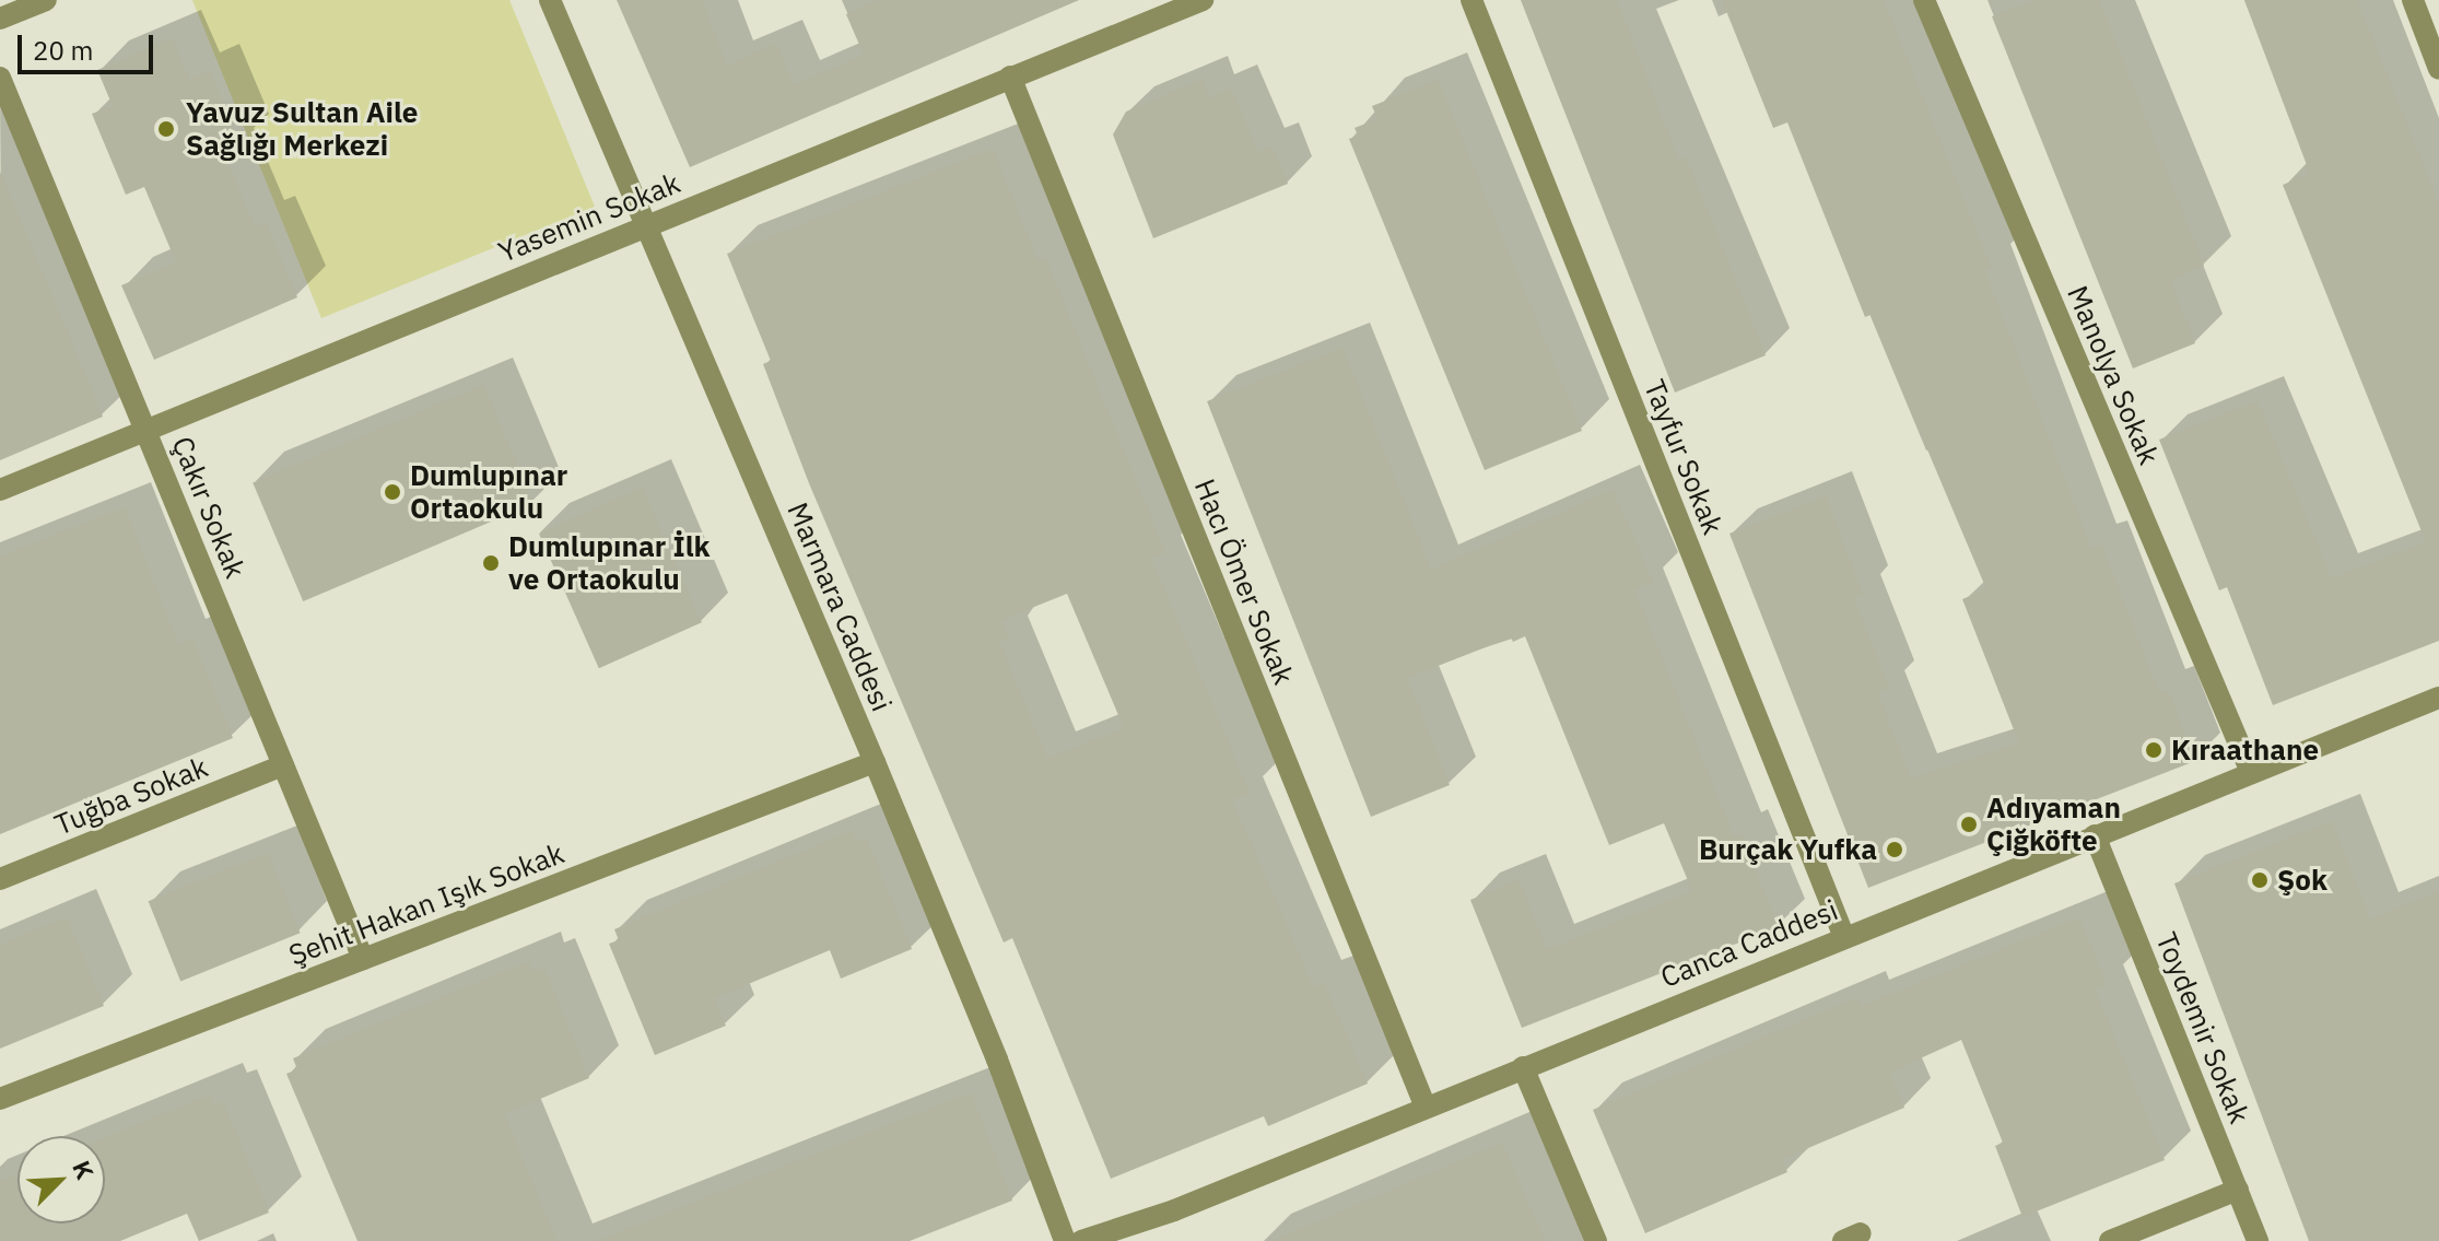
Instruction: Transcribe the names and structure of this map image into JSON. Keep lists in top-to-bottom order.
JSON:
{
  "streets": {
    "street": [
      "Yasemin Sokak",
      "Manolya Sokak",
      "Tayfur Sokak",
      "Çakır Sokak",
      "Hacı Ömer Sokak",
      "Marmara Caddesi",
      "Tuğba Sokak",
      "Şehit Hakan Işık Sokak",
      "Canca Caddesi",
      "Toydemir Sokak"
    ]
  },
  "crossings": [
    ["Yasemin Sokak", "Çakır Sokak"],
    ["Yasemin Sokak", "Hacı Ömer Sokak"],
    ["Yasemin Sokak", "Marmara Caddesi"],
    ["Manolya Sokak", "Canca Caddesi"],
    ["Tayfur Sokak", "Canca Caddesi"],
    ["Çakır Sokak", "Tuğba Sokak"],
    ["Çakır Sokak", "Şehit Hakan Işık Sokak"],
    ["Hacı Ömer Sokak", "Canca Caddesi"],
    ["Marmara Caddesi", "Şehit Hakan Işık Sokak"],
    ["Canca Caddesi", "Toydemir Sokak"]
  ],
  "places": [
    "Yavuz Sultan Aile Sağlığı Merkezi",
    "Dumlupınar Ortaokulu",
    "Dumlupınar İlk ve Ortaokulu",
    "Kıraathane",
    "Adıyaman Çiğköfte",
    "Burçak Yufka",
    "Şok"
  ],
  "scale_bar": "20 m",
  "north": "top right"
}
